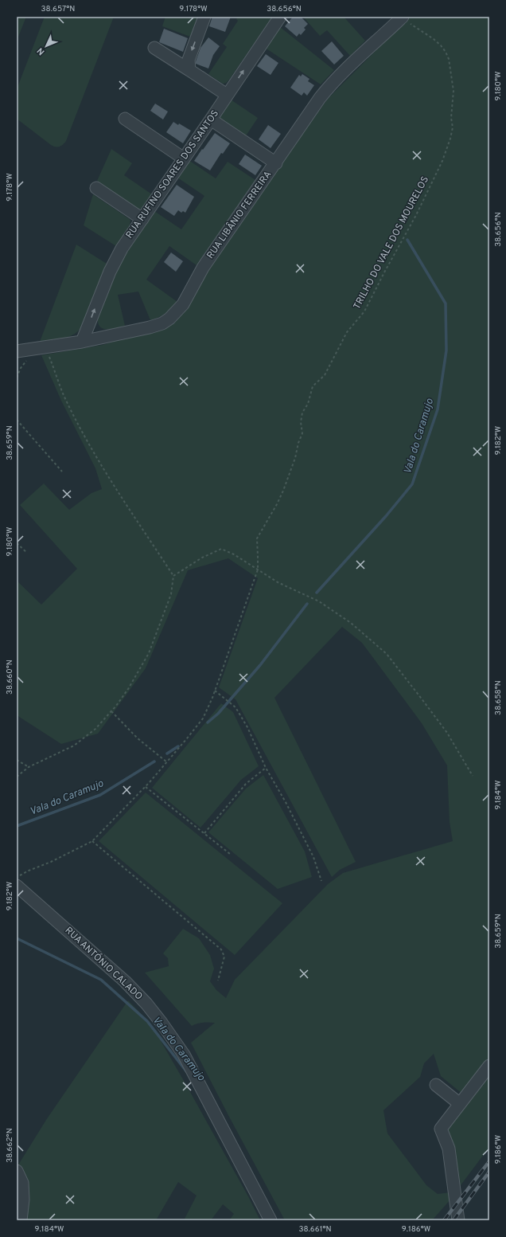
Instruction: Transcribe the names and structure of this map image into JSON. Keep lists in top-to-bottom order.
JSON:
{
  "streets": {
    "street": ["RUA RUFINO SOARES DOS SANTOS", "RUA LIBÂNIO FERREIRA", "RUA ANTÓNIO CALADO"],
    "path": ["TRILHO DO VALE DOS MOURELOS"]
  },
  "crossings": [
    ["RUA RUFINO SOARES DOS SANTOS", "RUA LIBÂNIO FERREIRA"],
    ["RUA LIBÂNIO FERREIRA", "TRILHO DO VALE DOS MOURELOS"]
  ],
  "one_way": ["RUA RUFINO SOARES DOS SANTOS"],
  "water": ["Vala do Caramujo"],
  "north": "bottom left",
  "coordinates": [
    "38.657°N",
    "9.178°W",
    "38.656°N",
    "9.180°W",
    "9.182°W",
    "38.659°N",
    "38.660°N",
    "38.658°N",
    "9.184°W",
    "38.662°N",
    "9.186°W",
    "38.661°N"
  ]
}
